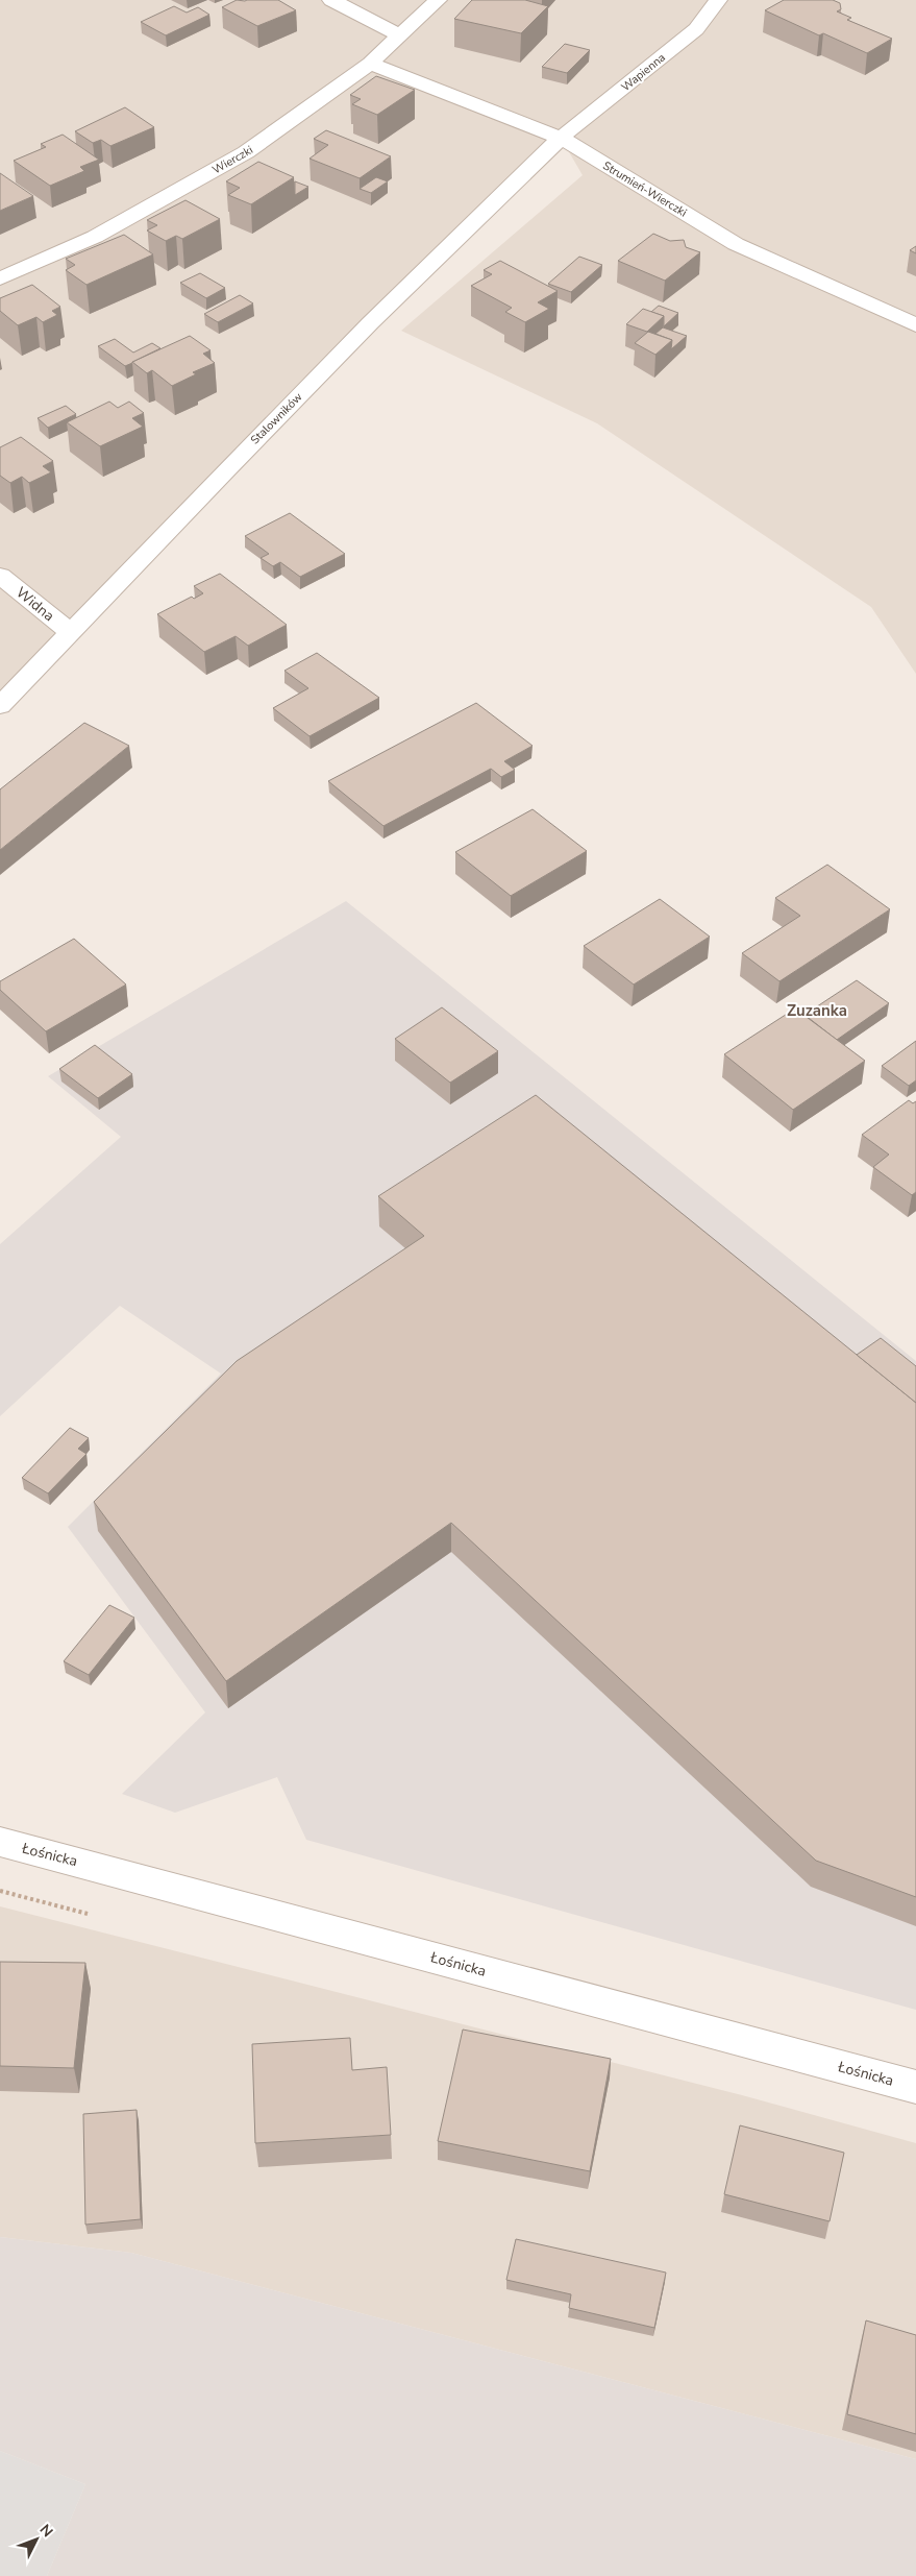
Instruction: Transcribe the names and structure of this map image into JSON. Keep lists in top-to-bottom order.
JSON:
{
  "streets": {
    "street": [
      "Wapienna",
      "Wierczki",
      "Strumień-Wierczki",
      "Stalowników",
      "Widna",
      "Łośnicka"
    ]
  },
  "crossings": [
    ["Wapienna", "Strumień-Wierczki"],
    ["Wapienna", "Stalowników"],
    ["Wierczki", "Strumień-Wierczki"],
    ["Strumień-Wierczki", "Stalowników"],
    ["Stalowników", "Widna"]
  ],
  "districts": ["Zuzanka"],
  "north": "top right"
}
